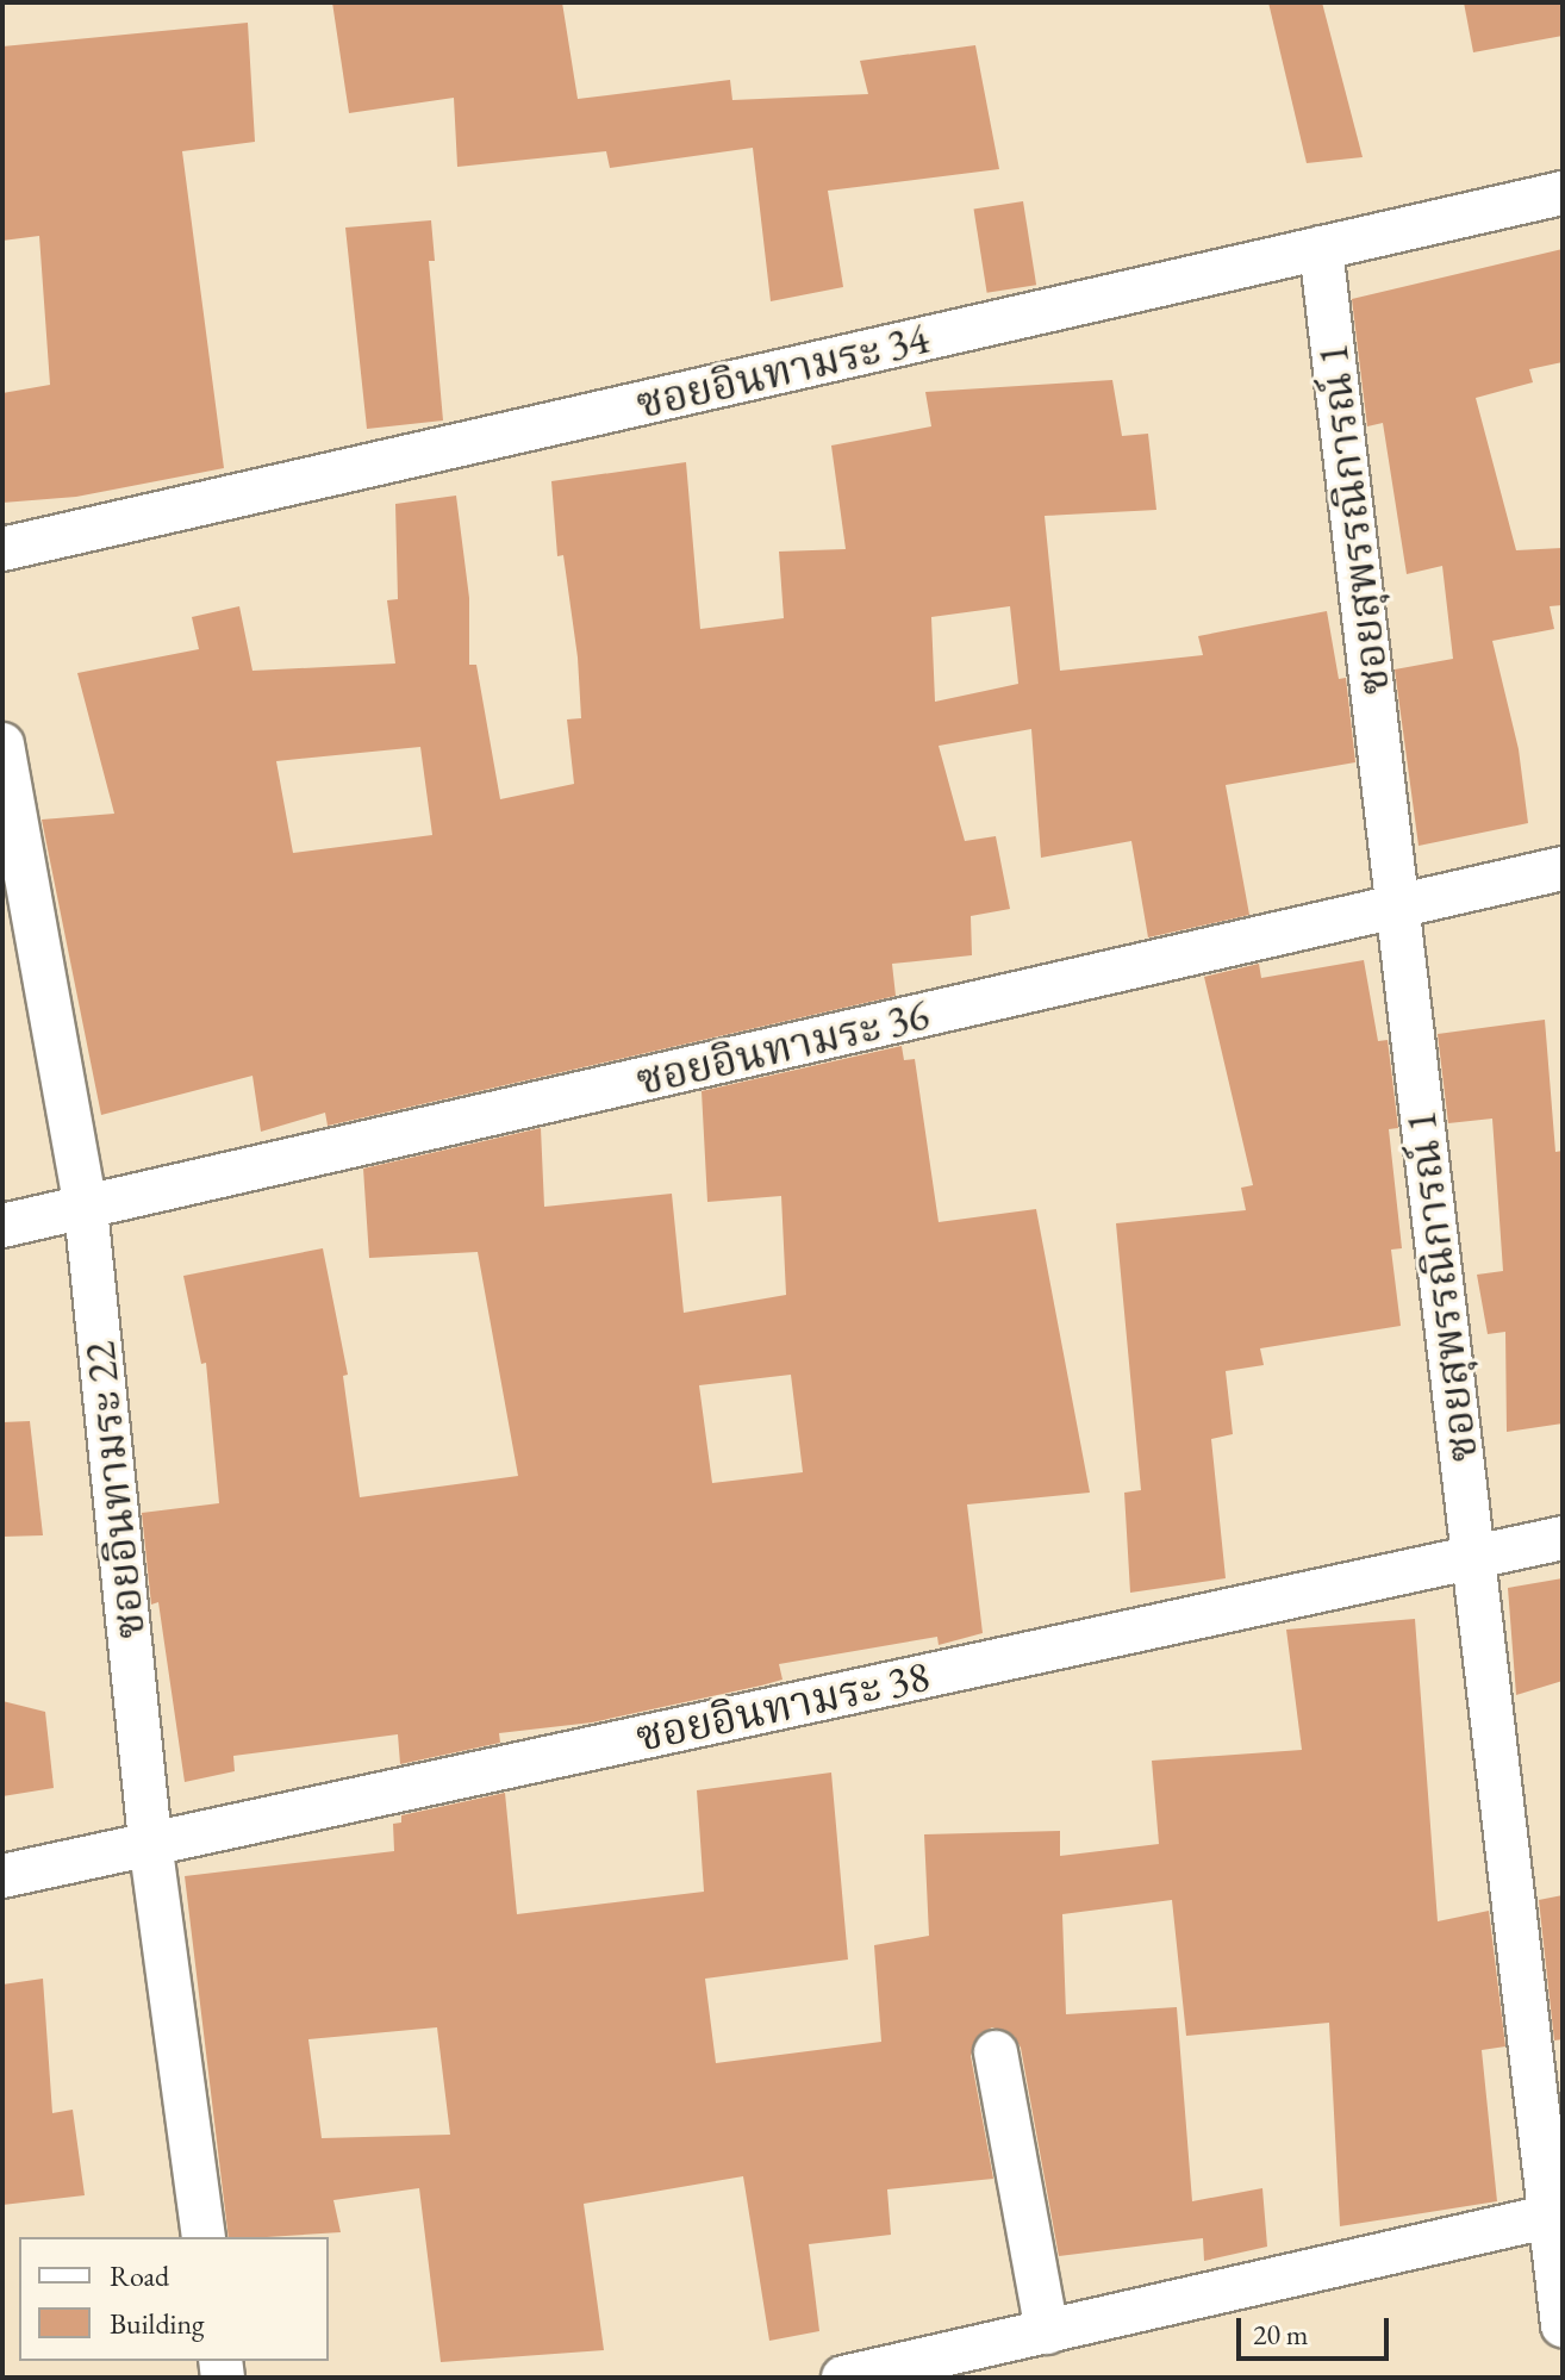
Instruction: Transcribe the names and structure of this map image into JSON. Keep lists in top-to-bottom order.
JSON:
{
  "streets": {
    "street": [
      "ซอยอินทามระ 34",
      "ซอยสุพรรณิการณ์ 1",
      "ซอยอินทามระ 36",
      "ซอยอินทามระ 22",
      "ซอยอินทามระ 38"
    ]
  },
  "crossings": [
    ["ซอยอินทามระ 34", "ซอยสุพรรณิการณ์ 1"],
    ["ซอยสุพรรณิการณ์ 1", "ซอยอินทามระ 36"],
    ["ซอยสุพรรณิการณ์ 1", "ซอยอินทามระ 38"],
    ["ซอยอินทามระ 36", "ซอยอินทามระ 22"],
    ["ซอยอินทามระ 22", "ซอยอินทามระ 38"]
  ],
  "legend": ["Road", "Building"],
  "scale_bar": "20 m"
}
